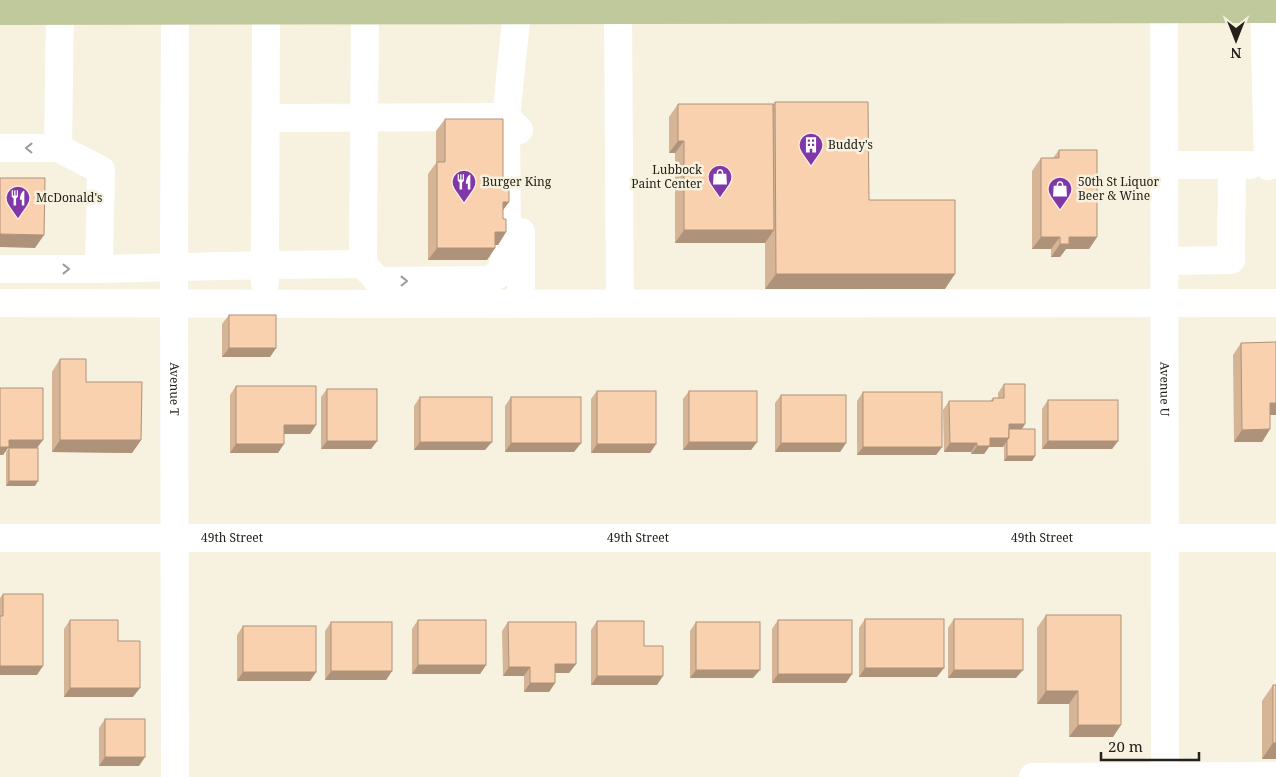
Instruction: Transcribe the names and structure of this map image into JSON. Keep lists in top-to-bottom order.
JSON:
{
  "streets": {
    "street": ["Avenue T", "Avenue U", "49th Street"]
  },
  "crossings": [
    ["Avenue T", "49th Street"],
    ["Avenue U", "49th Street"]
  ],
  "places": {
    "building": ["Buddy's"],
    "shop": ["Lubbock Paint Center", "50th St Liquor Beer & Wine"],
    "restaurant": ["Burger King", "McDonald's"]
  },
  "scale_bar": "20 m",
  "north": "bottom"
}
